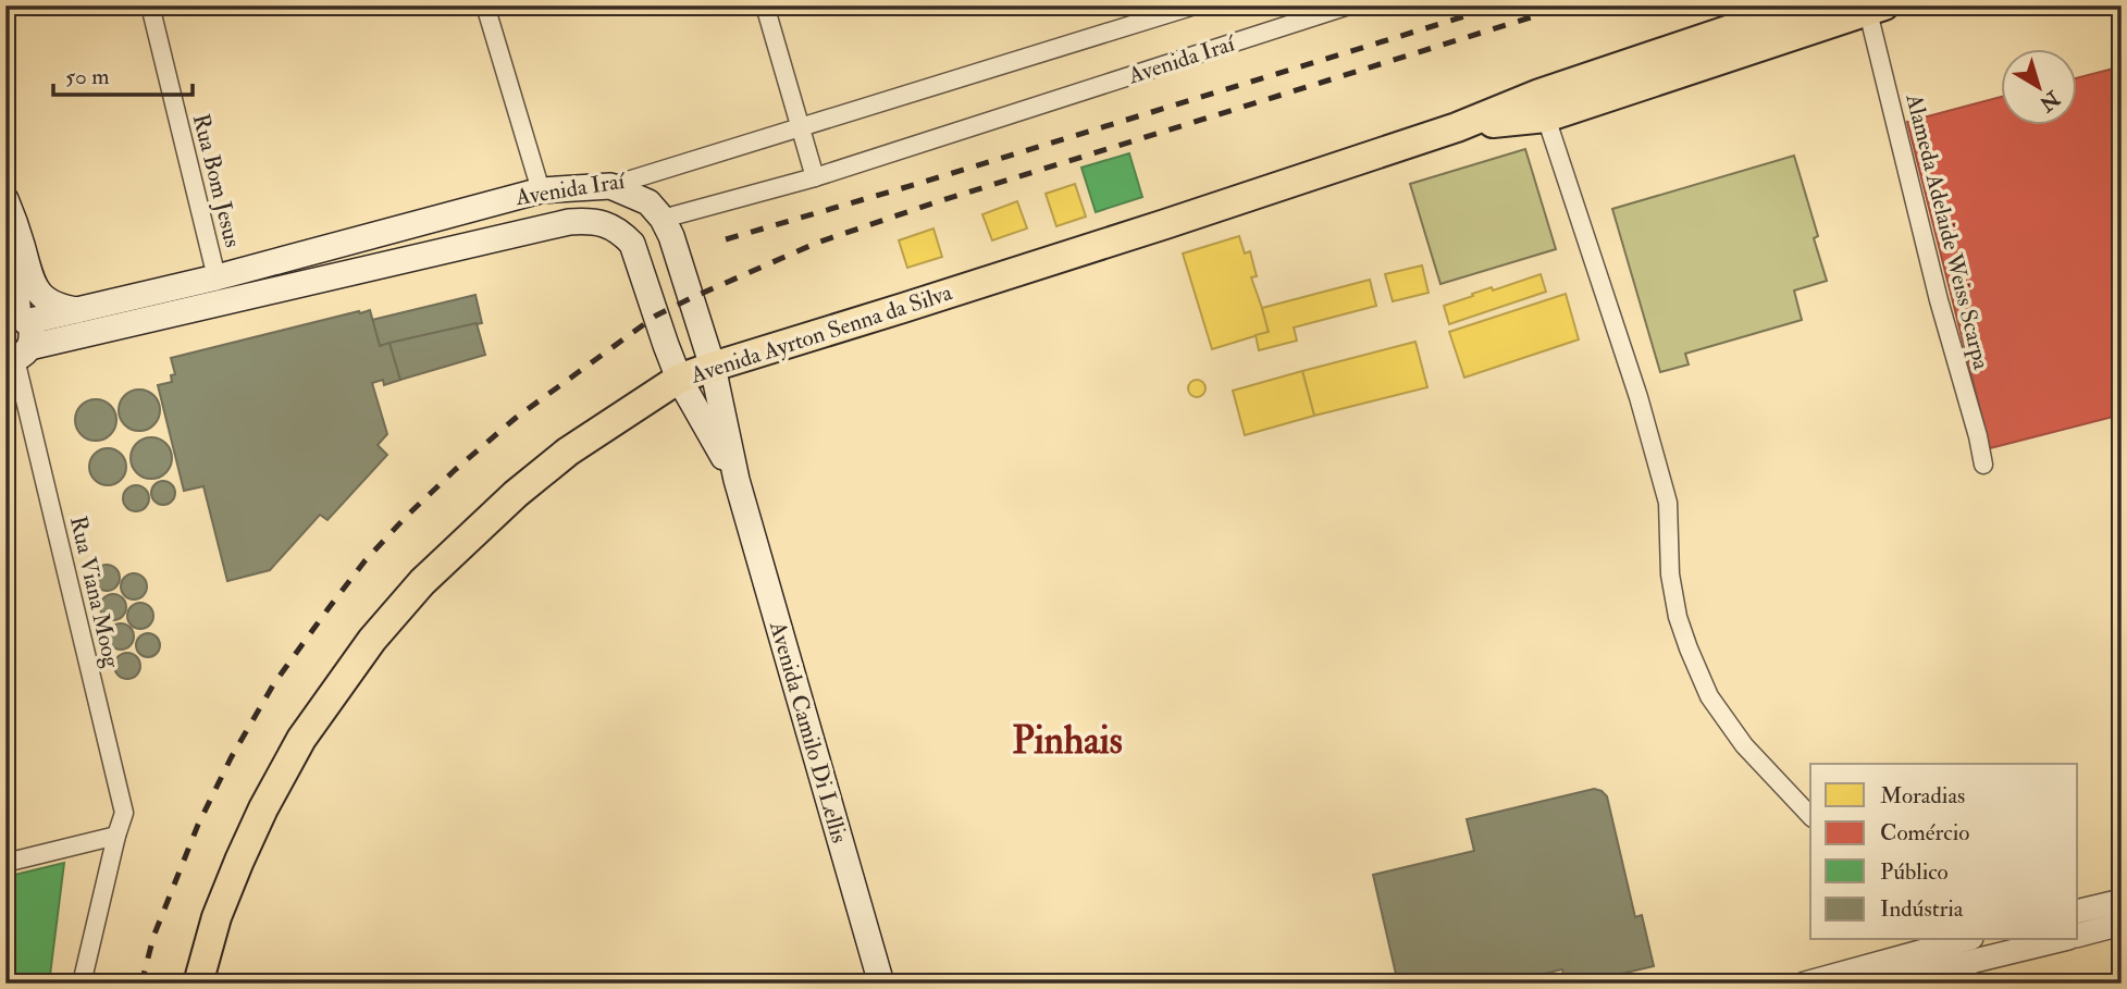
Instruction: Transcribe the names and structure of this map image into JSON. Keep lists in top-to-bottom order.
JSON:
{
  "streets": {
    "main road": ["Avenida Iraí", "Avenida Ayrton Senna da Silva", "Avenida Camilo Di Lellis"],
    "street": ["Rua Bom Jesus", "Alameda Adelaide Weiss Scarpa", "Rua Viana Moog"]
  },
  "crossings": [
    ["Avenida Iraí", "Rua Bom Jesus"],
    ["Avenida Iraí", "Rua Viana Moog"],
    ["Avenida Iraí", "Avenida Camilo Di Lellis"],
    ["Alameda Adelaide Weiss Scarpa", "Avenida Ayrton Senna da Silva"],
    ["Avenida Ayrton Senna da Silva", "Avenida Camilo Di Lellis"]
  ],
  "districts": ["Pinhais"],
  "legend": [
    "Moradias",
    "Comércio",
    "Público",
    "Indústria"
  ],
  "scale_bar": "50 m",
  "north": "bottom right"
}
